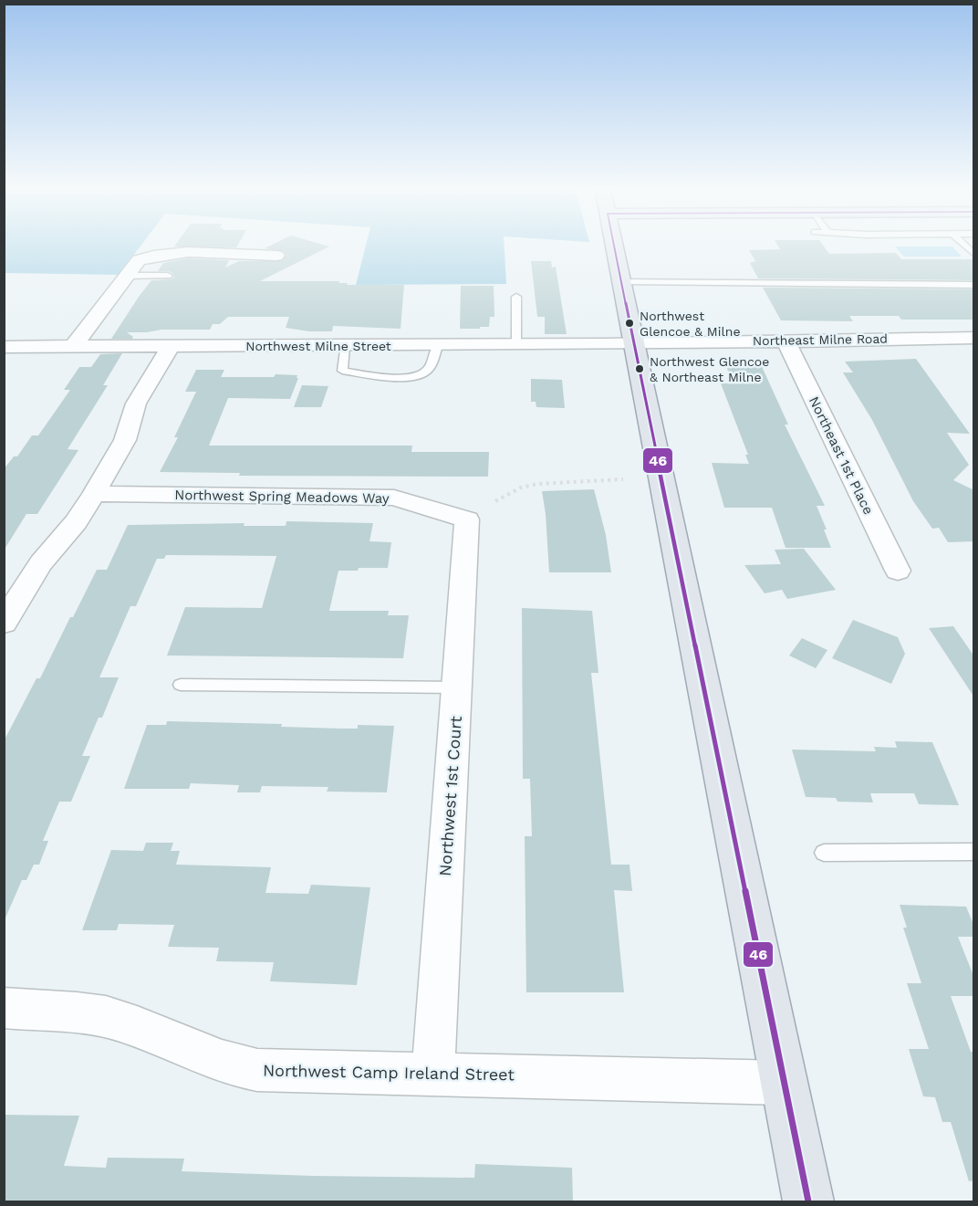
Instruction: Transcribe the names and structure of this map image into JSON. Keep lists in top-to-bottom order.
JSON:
{
  "streets": {
    "street": [
      "Northeast Milne Road",
      "Northwest Milne Street",
      "Northeast 1st Place",
      "Northwest Spring Meadows Way",
      "Northwest 1st Court",
      "Northwest Camp Ireland Street"
    ]
  },
  "crossings": [
    ["Northeast Milne Road", "Northwest Milne Street"],
    ["Northeast Milne Road", "Northeast 1st Place"],
    ["Northwest Spring Meadows Way", "Northwest 1st Court"],
    ["Northwest 1st Court", "Northwest Camp Ireland Street"]
  ],
  "places": ["Northwest Glencoe & Milne", "Northwest Glencoe & Northeast Milne"],
  "lines": ["transit line 46"]
}
